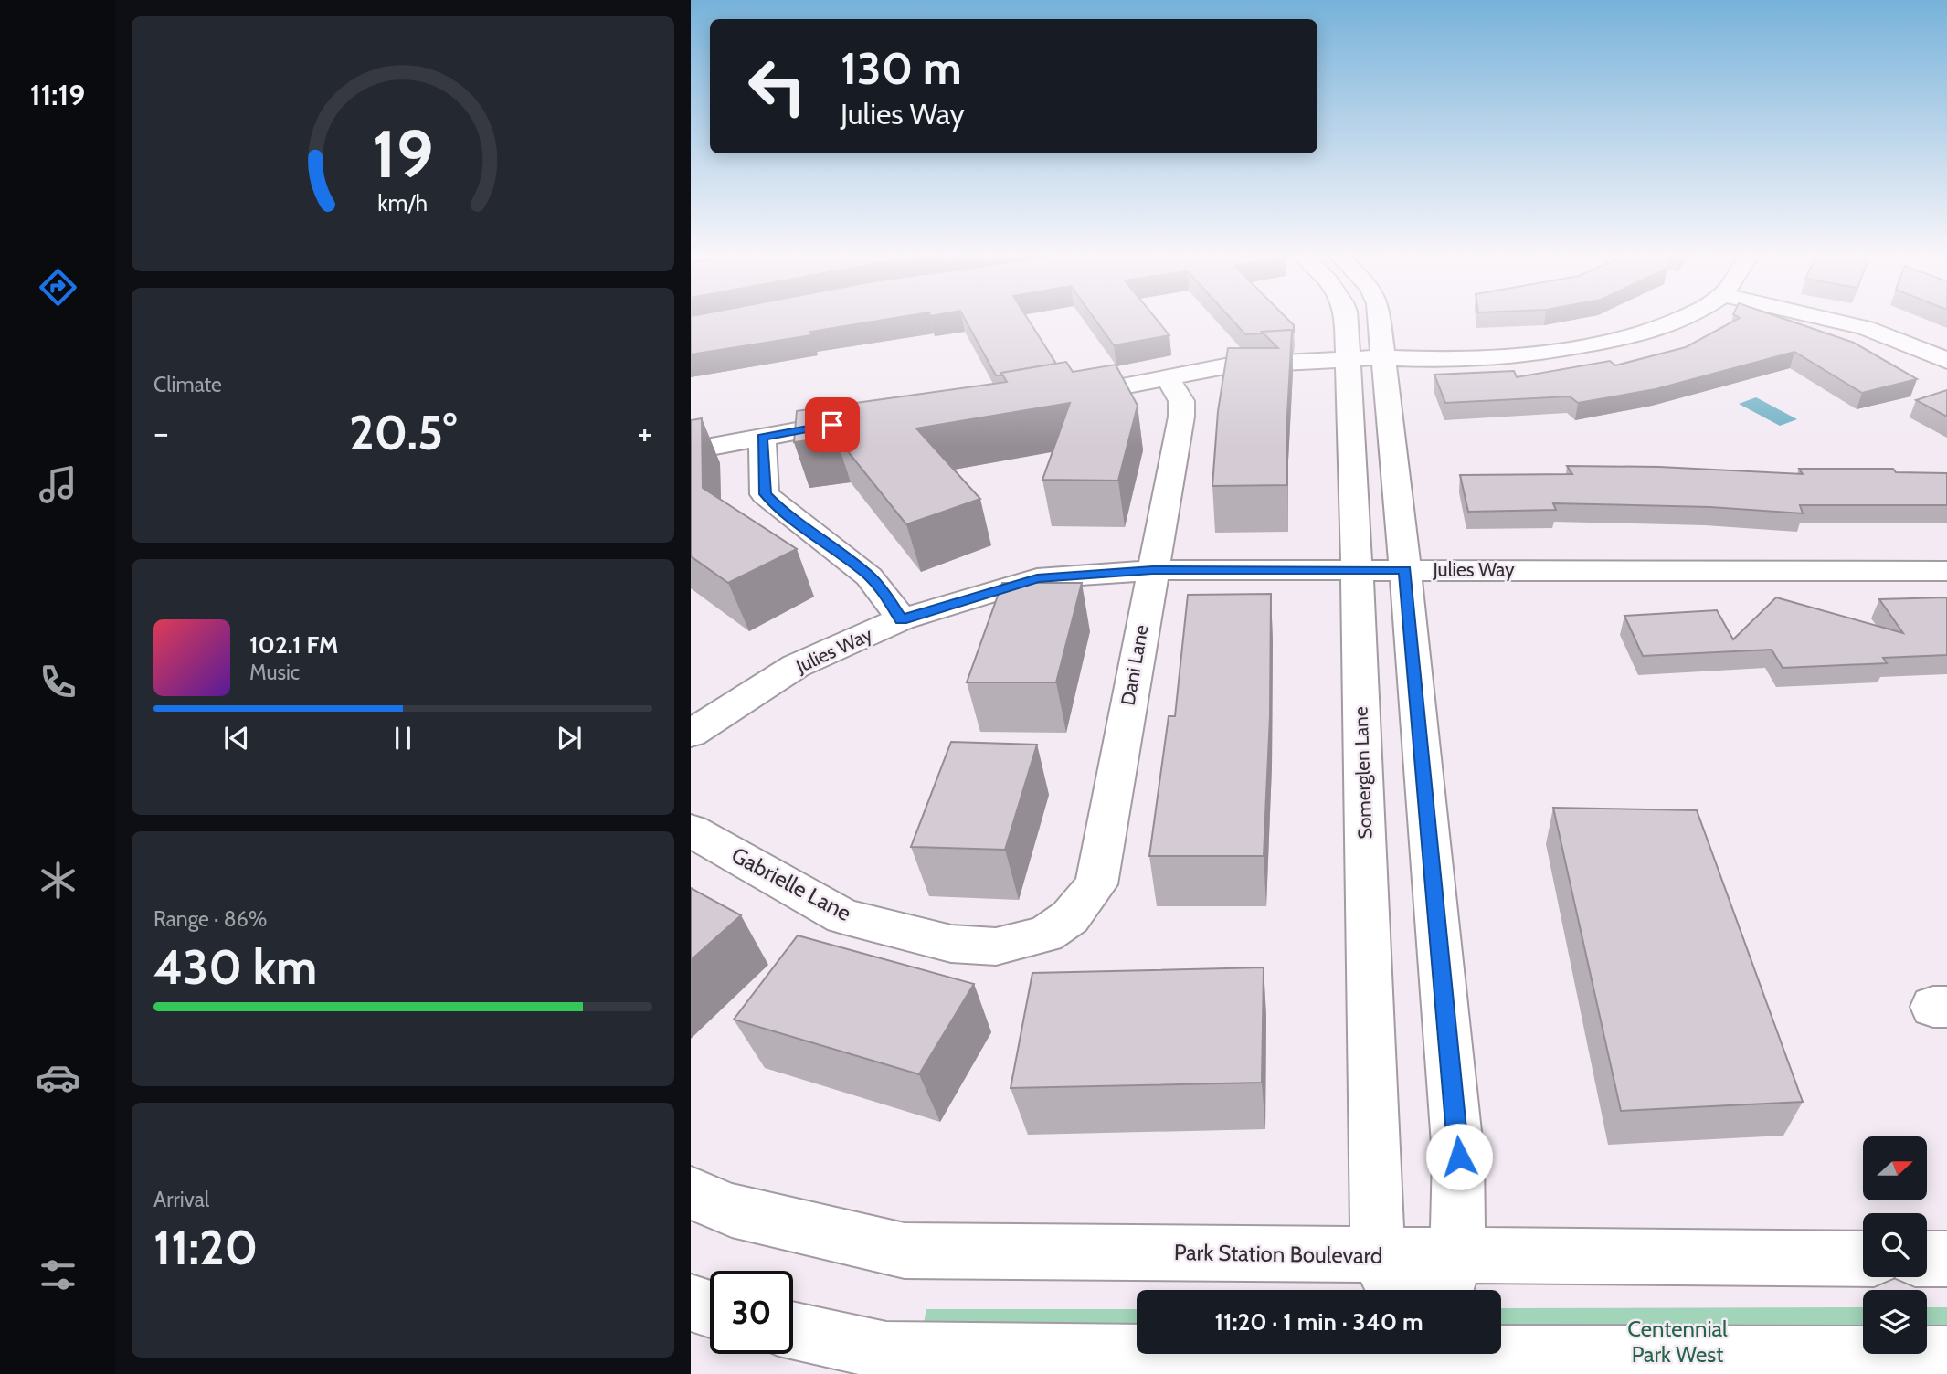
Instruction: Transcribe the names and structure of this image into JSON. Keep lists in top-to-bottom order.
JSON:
{
  "streets": {
    "street": [
      "Julies Way",
      "Dani Lane",
      "Somerglen Lane",
      "Gabrielle Lane",
      "Park Station Boulevard"
    ]
  },
  "crossings": [
    ["Julies Way", "Dani Lane"],
    ["Julies Way", "Somerglen Lane"],
    ["Dani Lane", "Gabrielle Lane"],
    ["Somerglen Lane", "Park Station Boulevard"]
  ],
  "parks": ["Centennial Park West"],
  "north": "right",
  "page": {
    "tabs": "11:19",
    "turn": ["130 m", "Julies Way"],
    "tile": [
      "Climate",
      ["Range · 86%", "430 km"],
      ["Arrival", "11:20"]
    ],
    "heat": ["−", "20.5°", "+"],
    "song": ["102.1 FM", "Music"],
    "limit": "30",
    "trip": "11:20 · 1 min · 340 m",
    "gauge": ["19", "km/h"]
  }
}
